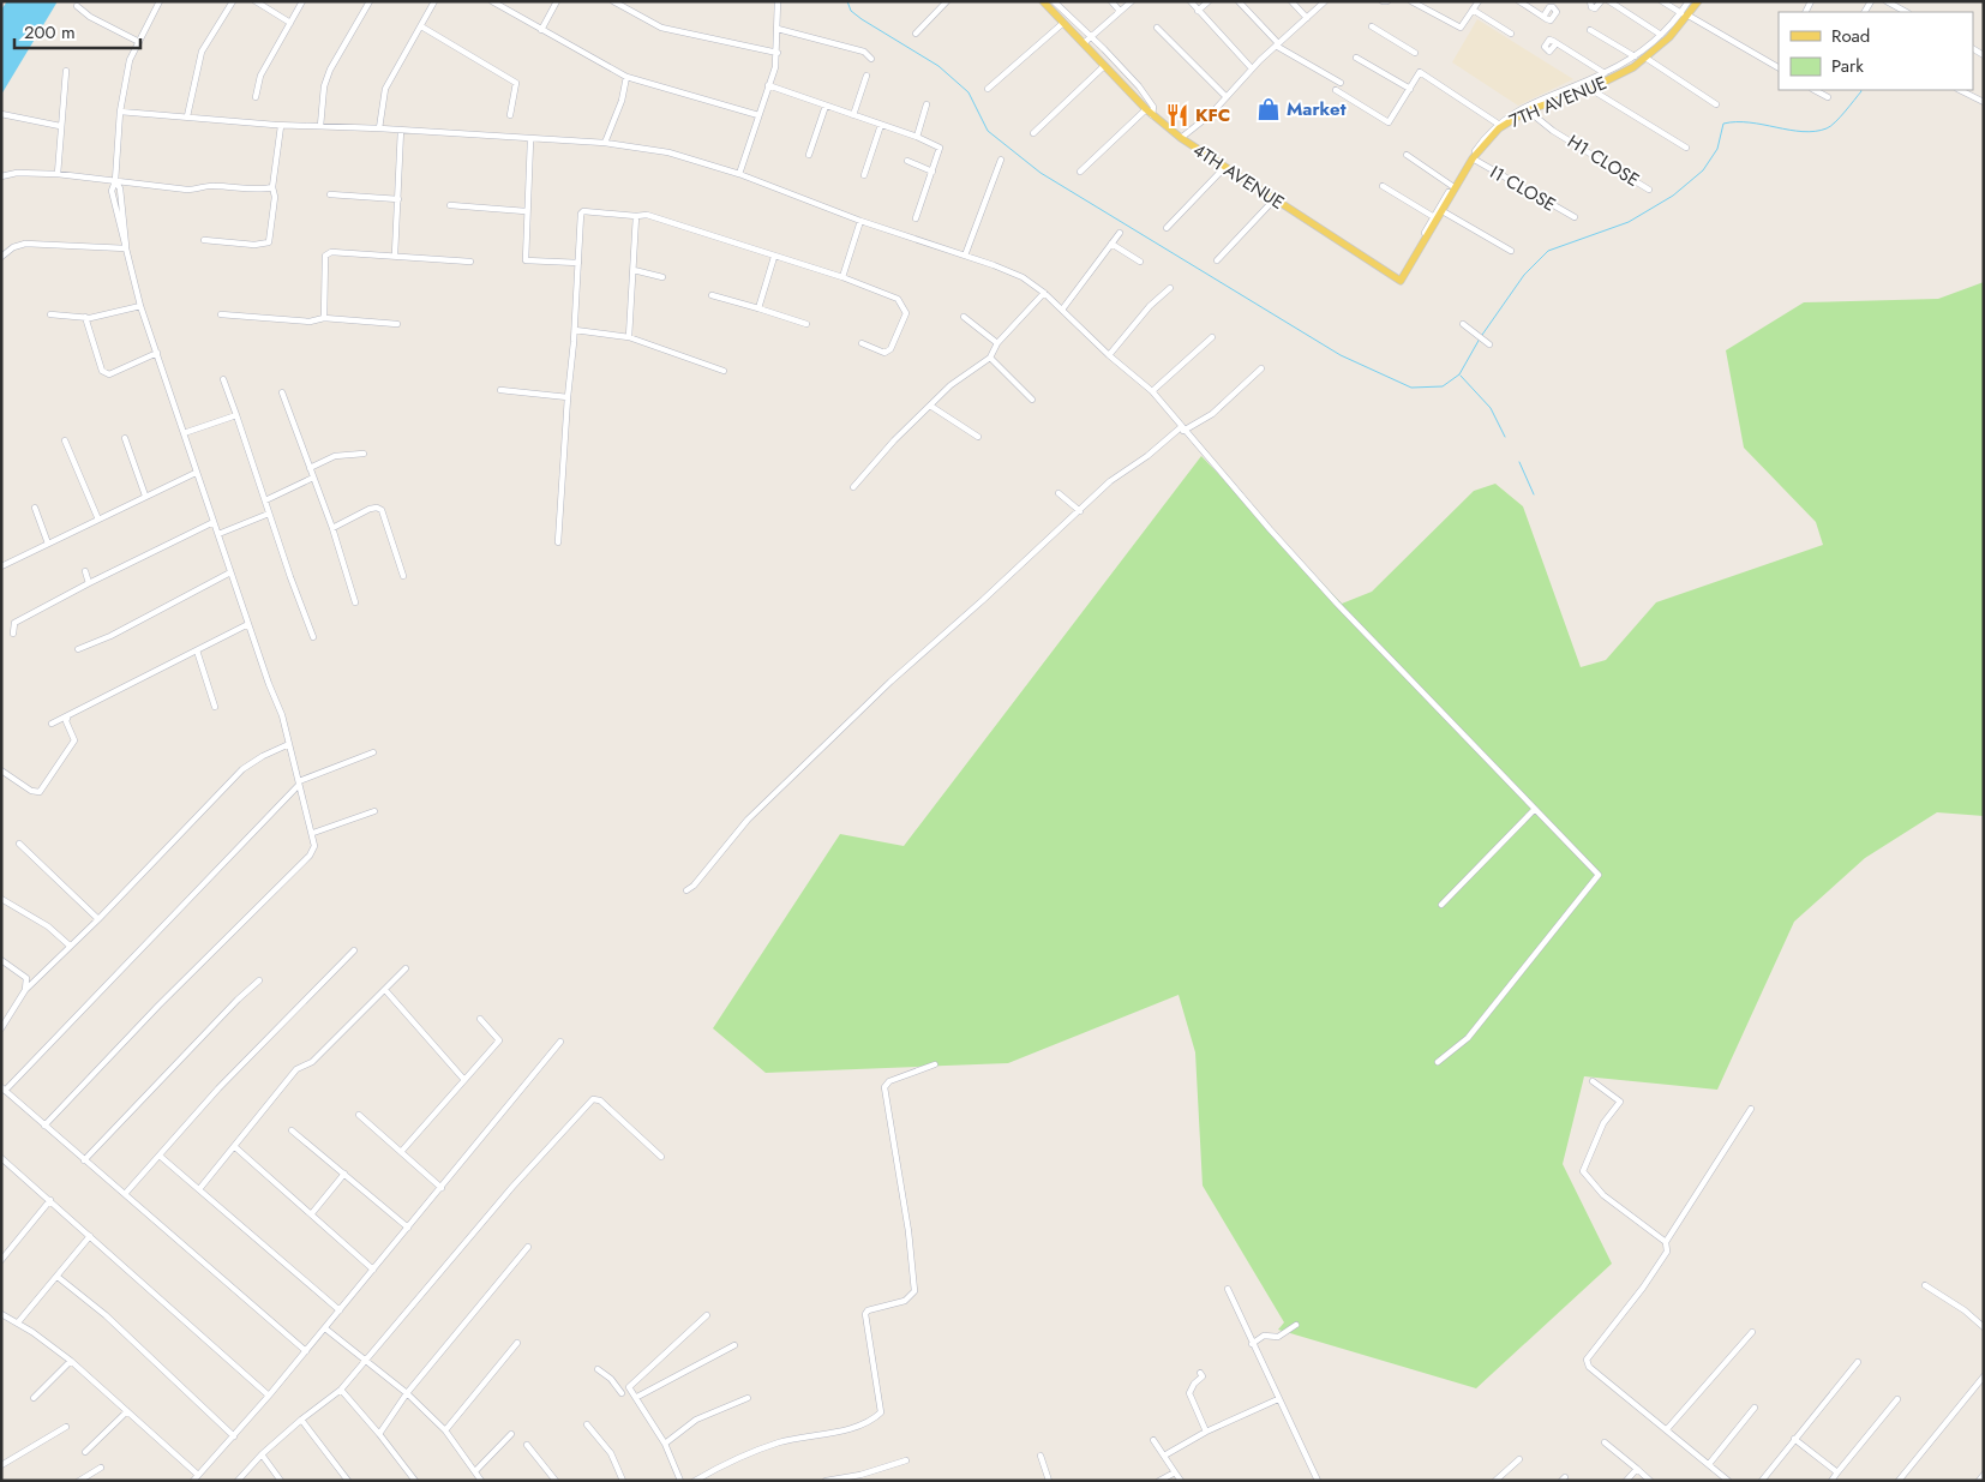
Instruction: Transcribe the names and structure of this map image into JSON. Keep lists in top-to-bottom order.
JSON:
{
  "streets": {
    "main road": ["7TH AVENUE", "4TH AVENUE"],
    "street": ["H1 CLOSE", "I1 CLOSE"]
  },
  "crossings": [
    ["7TH AVENUE", "H1 CLOSE"],
    ["7TH AVENUE", "4TH AVENUE"],
    ["7TH AVENUE", "I1 CLOSE"]
  ],
  "places": {
    "shop": ["Market"],
    "restaurant": ["KFC"]
  },
  "legend": ["Road", "Park"],
  "scale_bar": "200 m"
}
